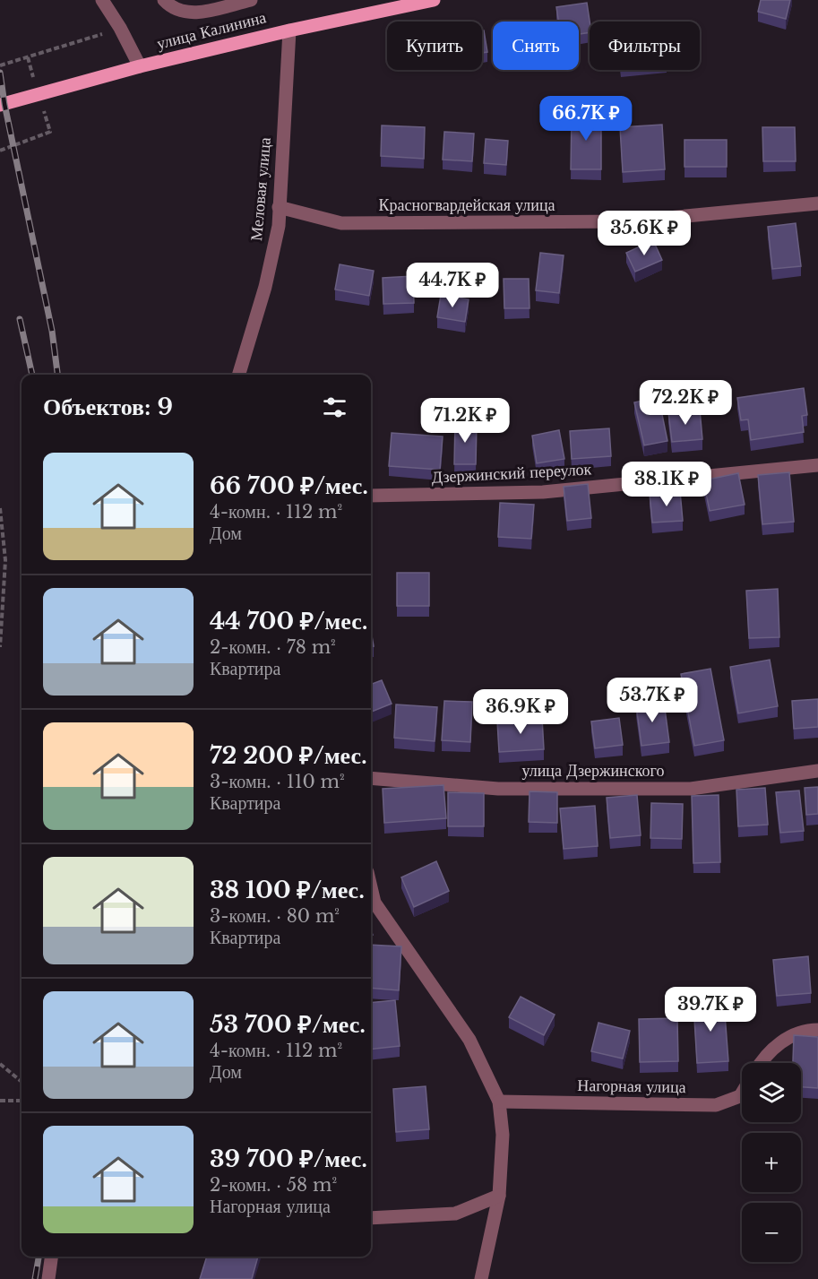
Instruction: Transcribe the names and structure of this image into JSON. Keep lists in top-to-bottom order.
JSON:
{
  "streets": {
    "main road": ["улица Калинина"],
    "street": [
      "Меловая улица",
      "Красногвардейская улица",
      "Дзержинский переулок",
      "улица Дзержинского",
      "Нагорная улица"
    ]
  },
  "crossings": [
    ["улица Калинина", "Меловая улица"],
    ["Меловая улица", "Красногвардейская улица"]
  ],
  "page": {
    "chip": ["Купить", "Снять", "Фильтры"],
    "price": [
      "66.7K ₽",
      "35.6K ₽",
      "44.7K ₽",
      "72.2K ₽",
      "71.2K ₽",
      "38.1K ₽",
      "53.7K ₽",
      "36.9K ₽",
      "39.7K ₽"
    ],
    "heading": "Объектов: 9",
    "list": [
      {
        "name": "66 700 ₽/мес.",
        "note": "4-комн. · 112 m² · Дом"
      },
      {
        "name": "44 700 ₽/мес.",
        "note": "2-комн. · 78 m² · Квартира"
      },
      {
        "name": "72 200 ₽/мес.",
        "note": "3-комн. · 110 m² · Квартира"
      },
      {
        "name": "38 100 ₽/мес.",
        "note": "3-комн. · 80 m² · Квартира"
      },
      {
        "name": "53 700 ₽/мес.",
        "note": "4-комн. · 112 m² · Дом"
      },
      {
        "name": "39 700 ₽/мес.",
        "note": "2-комн. · 58 m² · Нагорная улица"
      }
    ],
    "map_buttons": ["+", "−"]
  }
}
